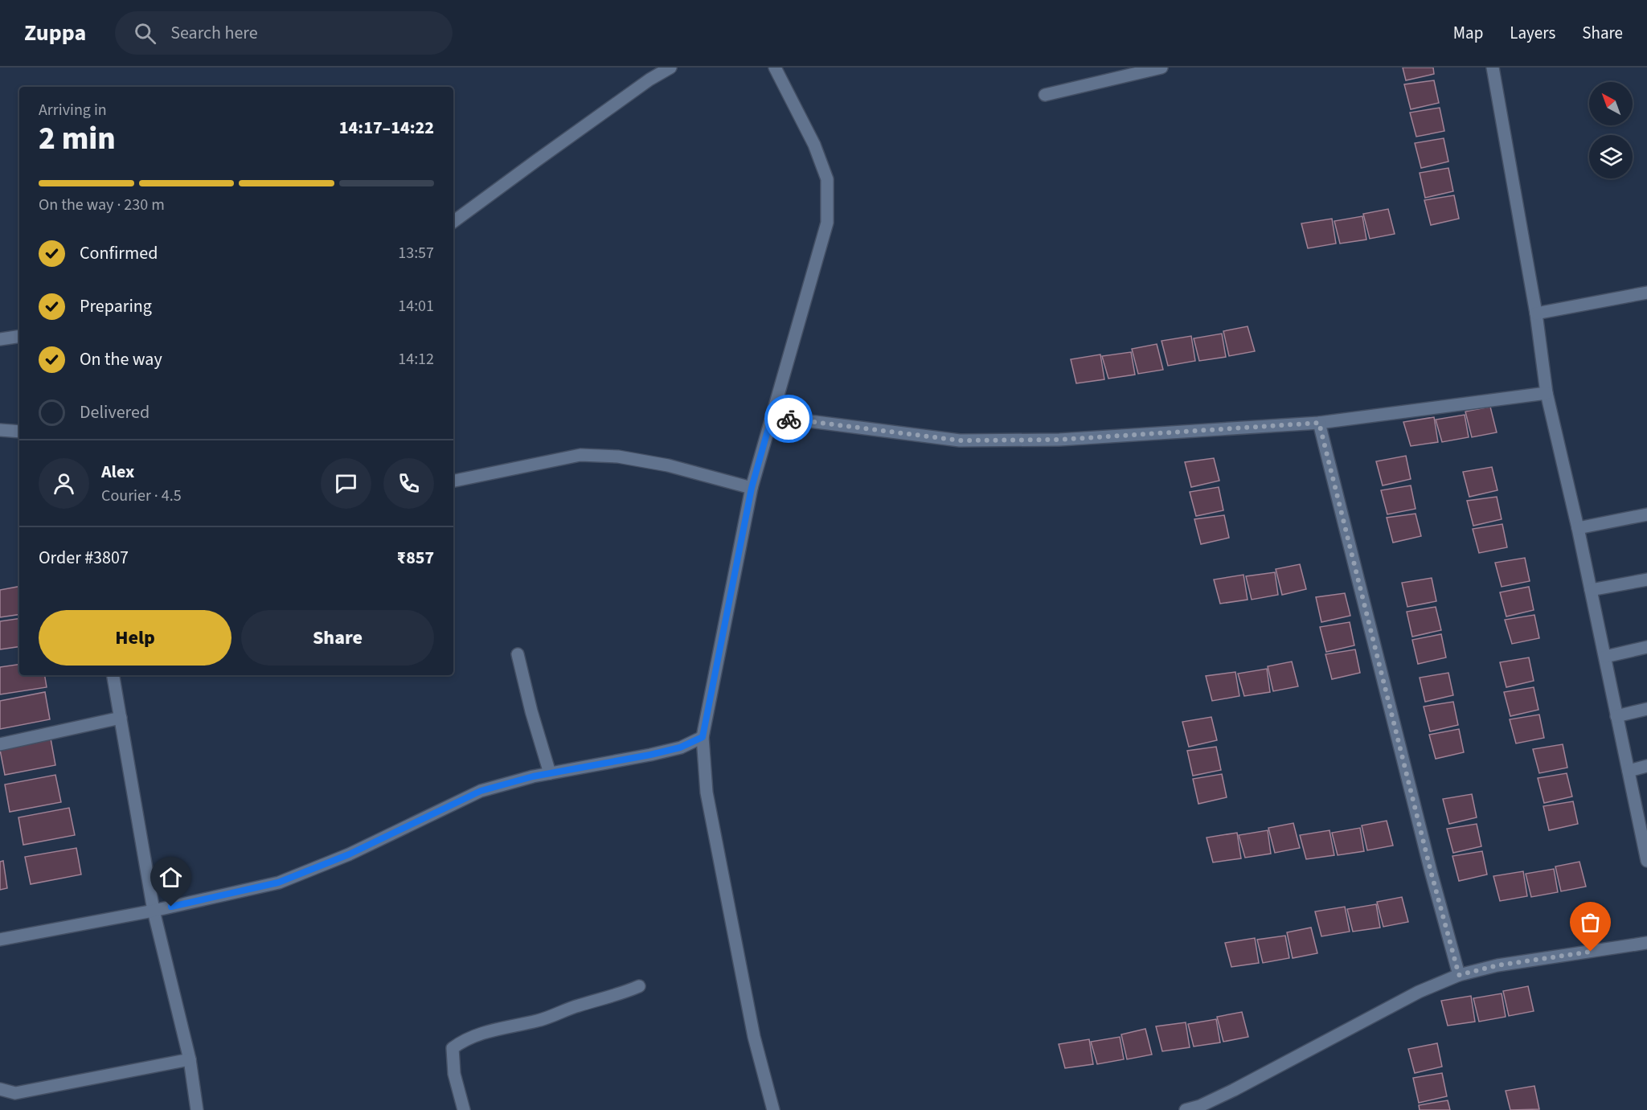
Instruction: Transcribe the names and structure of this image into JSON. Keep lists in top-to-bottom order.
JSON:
{
  "north": "top left",
  "page": {
    "header": "Zuppa",
    "search": "Search here",
    "nav": ["Map", "Layers", "Share"],
    "heading": ["2 min", "Arriving in", "14:17–14:22"],
    "panel": [
      "Alex",
      "Courier · 4.5",
      "Order #3807",
      "₹857"
    ],
    "bar": "On the way · 230 m",
    "list": [
      ["Confirmed", "13:57"],
      ["Preparing", "14:01"],
      ["On the way", "14:12"],
      "Delivered"
    ],
    "buttons": ["Help", "Share"]
  }
}
